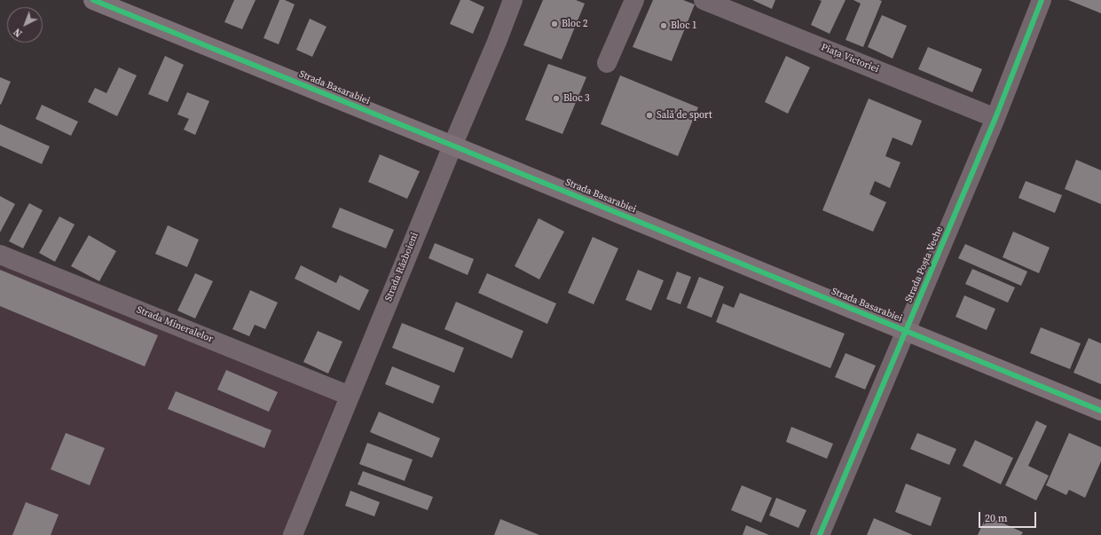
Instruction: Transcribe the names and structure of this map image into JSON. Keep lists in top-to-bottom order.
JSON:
{
  "streets": {
    "main road": ["Strada Basarabiei"],
    "street": [
      "Piața Victoriei",
      "Strada Poșta Veche",
      "Strada Războieni",
      "Strada Mineralelor"
    ]
  },
  "crossings": [
    ["Piața Victoriei", "Strada Poșta Veche"],
    ["Strada Basarabiei", "Strada Poșta Veche"],
    ["Strada Basarabiei", "Strada Războieni"],
    ["Strada Războieni", "Strada Mineralelor"]
  ],
  "places": [
    "Bloc 2",
    "Bloc 1",
    "Bloc 3",
    "Sală de sport"
  ],
  "scale_bar": "20 m",
  "north": "bottom left"
}
